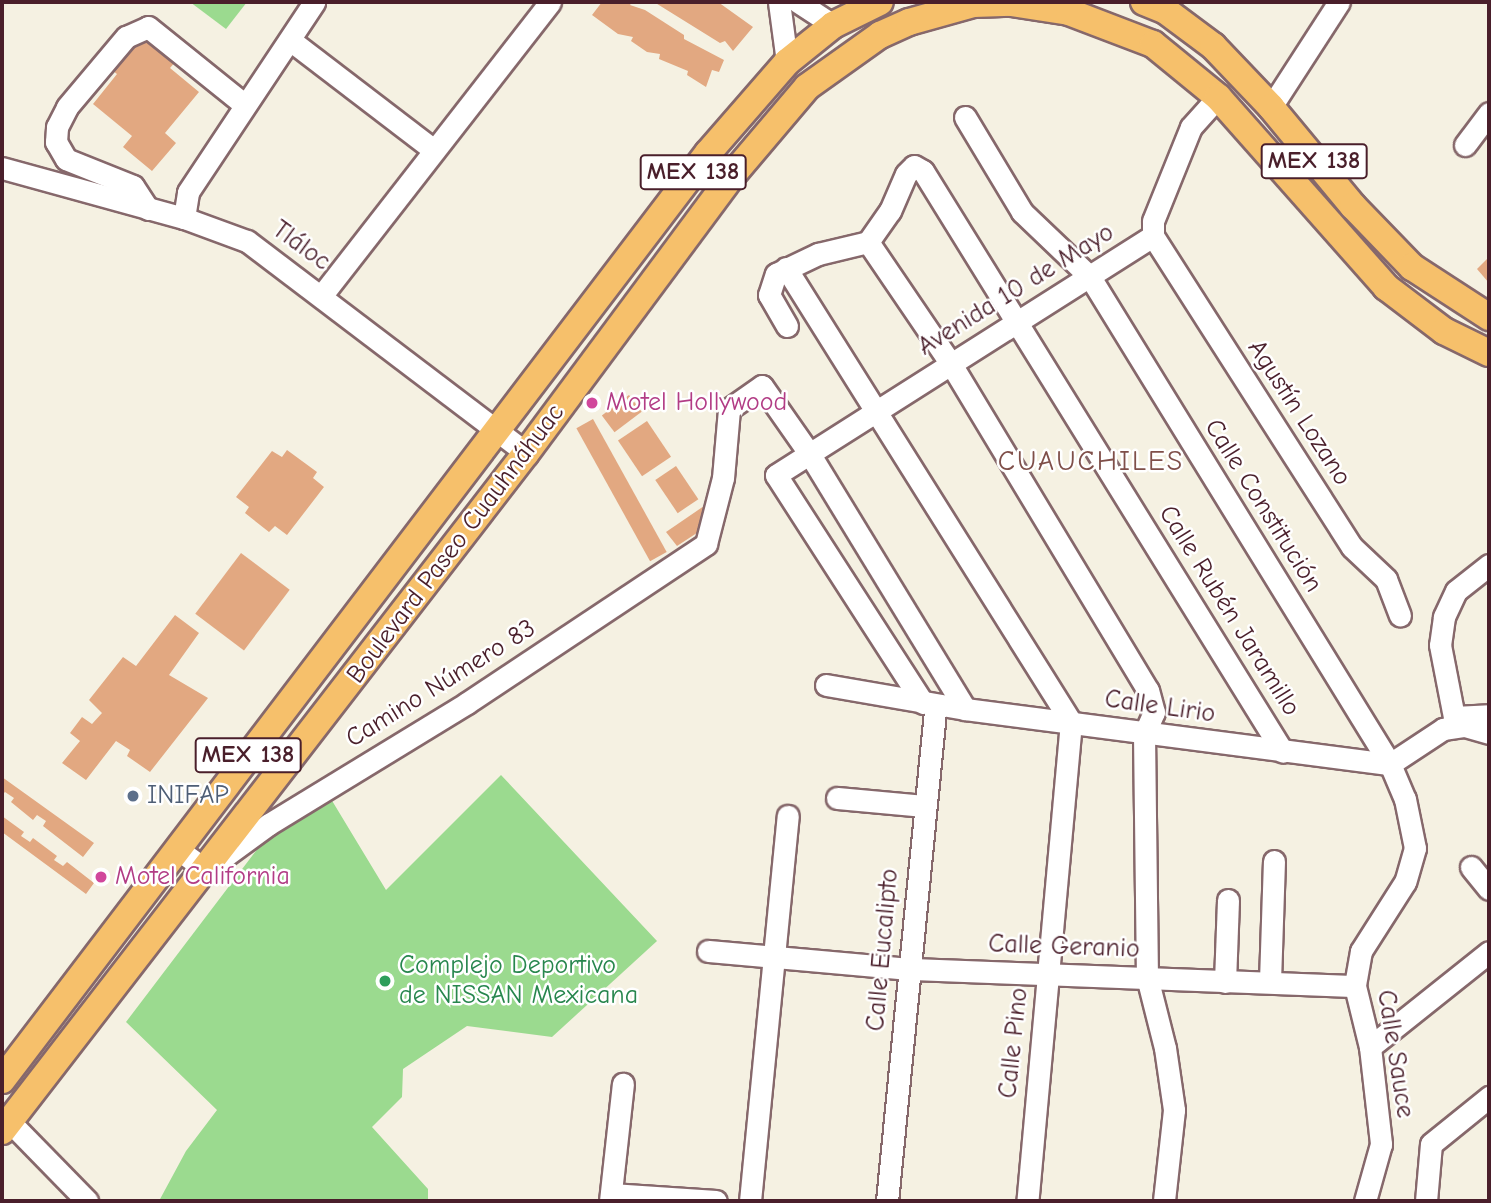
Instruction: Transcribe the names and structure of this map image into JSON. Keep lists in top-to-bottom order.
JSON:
{
  "streets": {
    "main road": ["MEX 138", "Boulevard Paseo Cuauhnáhuac"],
    "street": [
      "Tláloc",
      "Avenida 10 de Mayo",
      "Agustín Lozano",
      "Calle Constitución",
      "Calle Rubén Jaramillo",
      "Camino Número 83",
      "Calle Lirio",
      "Calle Geranio",
      "Calle Eucalipto",
      "Calle Pino",
      "Calle Sauce"
    ]
  },
  "crossings": [
    ["Tláloc", "Boulevard Paseo Cuauhnáhuac"],
    ["Avenida 10 de Mayo", "Agustín Lozano"],
    ["Avenida 10 de Mayo", "Calle Constitución"],
    ["Avenida 10 de Mayo", "Boulevard Paseo Cuauhnáhuac"],
    ["Avenida 10 de Mayo", "Calle Rubén Jaramillo"],
    ["Avenida 10 de Mayo", "Camino Número 83"],
    ["Avenida 10 de Mayo", "Calle Lirio"],
    ["Avenida 10 de Mayo", "Calle Eucalipto"],
    ["Calle Constitución", "Calle Lirio"],
    ["Calle Constitución", "Calle Sauce"],
    ["Boulevard Paseo Cuauhnáhuac", "Camino Número 83"],
    ["Calle Rubén Jaramillo", "Calle Lirio"],
    ["Calle Lirio", "Calle Eucalipto"],
    ["Calle Lirio", "Calle Pino"],
    ["Calle Lirio", "Calle Sauce"],
    ["Calle Geranio", "Calle Eucalipto"],
    ["Calle Geranio", "Calle Pino"],
    ["Calle Geranio", "Calle Sauce"]
  ],
  "districts": ["CUAUCHILES"],
  "places": [
    "Motel Hollywood",
    "INIFAP",
    "Motel California",
    "Complejo Deportivo de NISSAN Mexicana"
  ]
}
